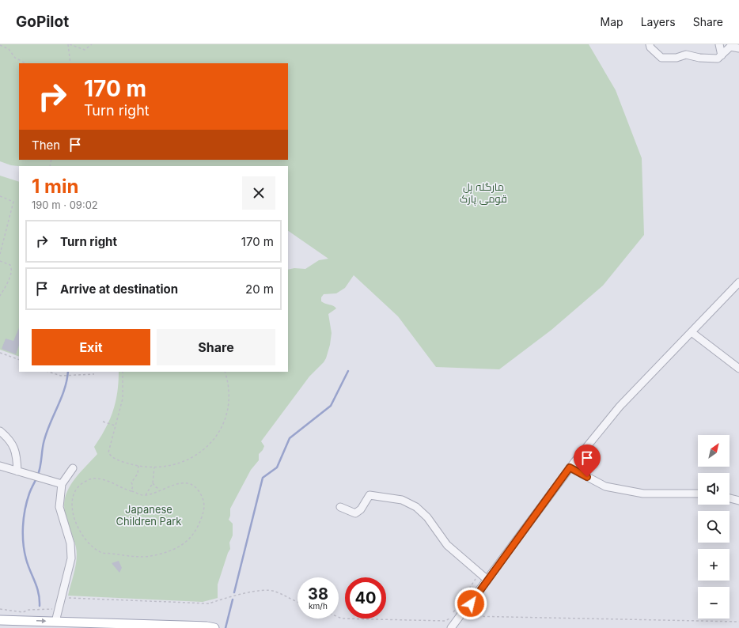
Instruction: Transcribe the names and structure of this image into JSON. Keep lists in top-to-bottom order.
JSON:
{
  "parks": ["مارگلہ ہل قومی پارک", "Japanese Children Park"],
  "north": "top right",
  "page": {
    "header": "GoPilot",
    "nav": ["Map", "Layers", "Share"],
    "turn": ["170 m", "Turn right"],
    "then": "Then",
    "heading": ["1 min", "190 m · 09:02"],
    "list": [
      {
        "name": "Turn right",
        "value": "170 m"
      },
      {
        "name": "Arrive at destination",
        "value": "20 m"
      }
    ],
    "buttons": ["Exit", "Share"],
    "map_buttons": ["+", "−"],
    "speed": "38 km/h",
    "limit": "40"
  }
}
